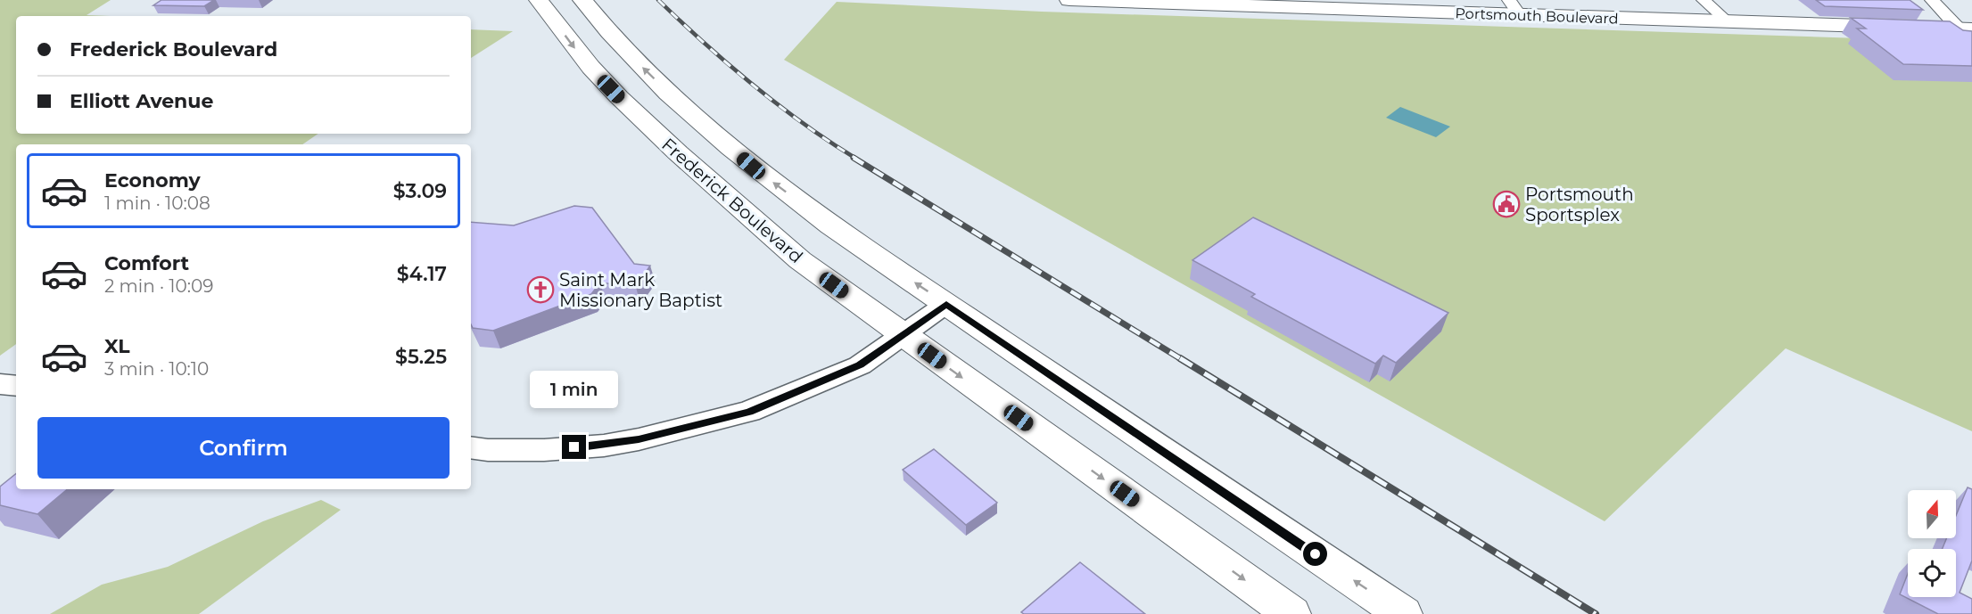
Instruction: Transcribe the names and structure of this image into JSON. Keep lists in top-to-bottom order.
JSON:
{
  "streets": {
    "main road": ["Portsmouth Boulevard", "Frederick Boulevard"]
  },
  "places": {
    "public building": ["Portsmouth Sportsplex"],
    "church": ["Saint Mark Missionary Baptist"]
  },
  "north": "top",
  "page": {
    "banner": ["Frederick Boulevard", "Elliott Avenue"],
    "list": [
      {
        "name": "Economy",
        "note": "1 min · 10:08",
        "value": "$3.09"
      },
      {
        "name": "Comfort",
        "note": "2 min · 10:09",
        "value": "$4.17"
      },
      {
        "name": "XL",
        "note": "3 min · 10:10",
        "value": "$5.25"
      }
    ],
    "bubble": "1 min",
    "buttons": "Confirm"
  }
}
